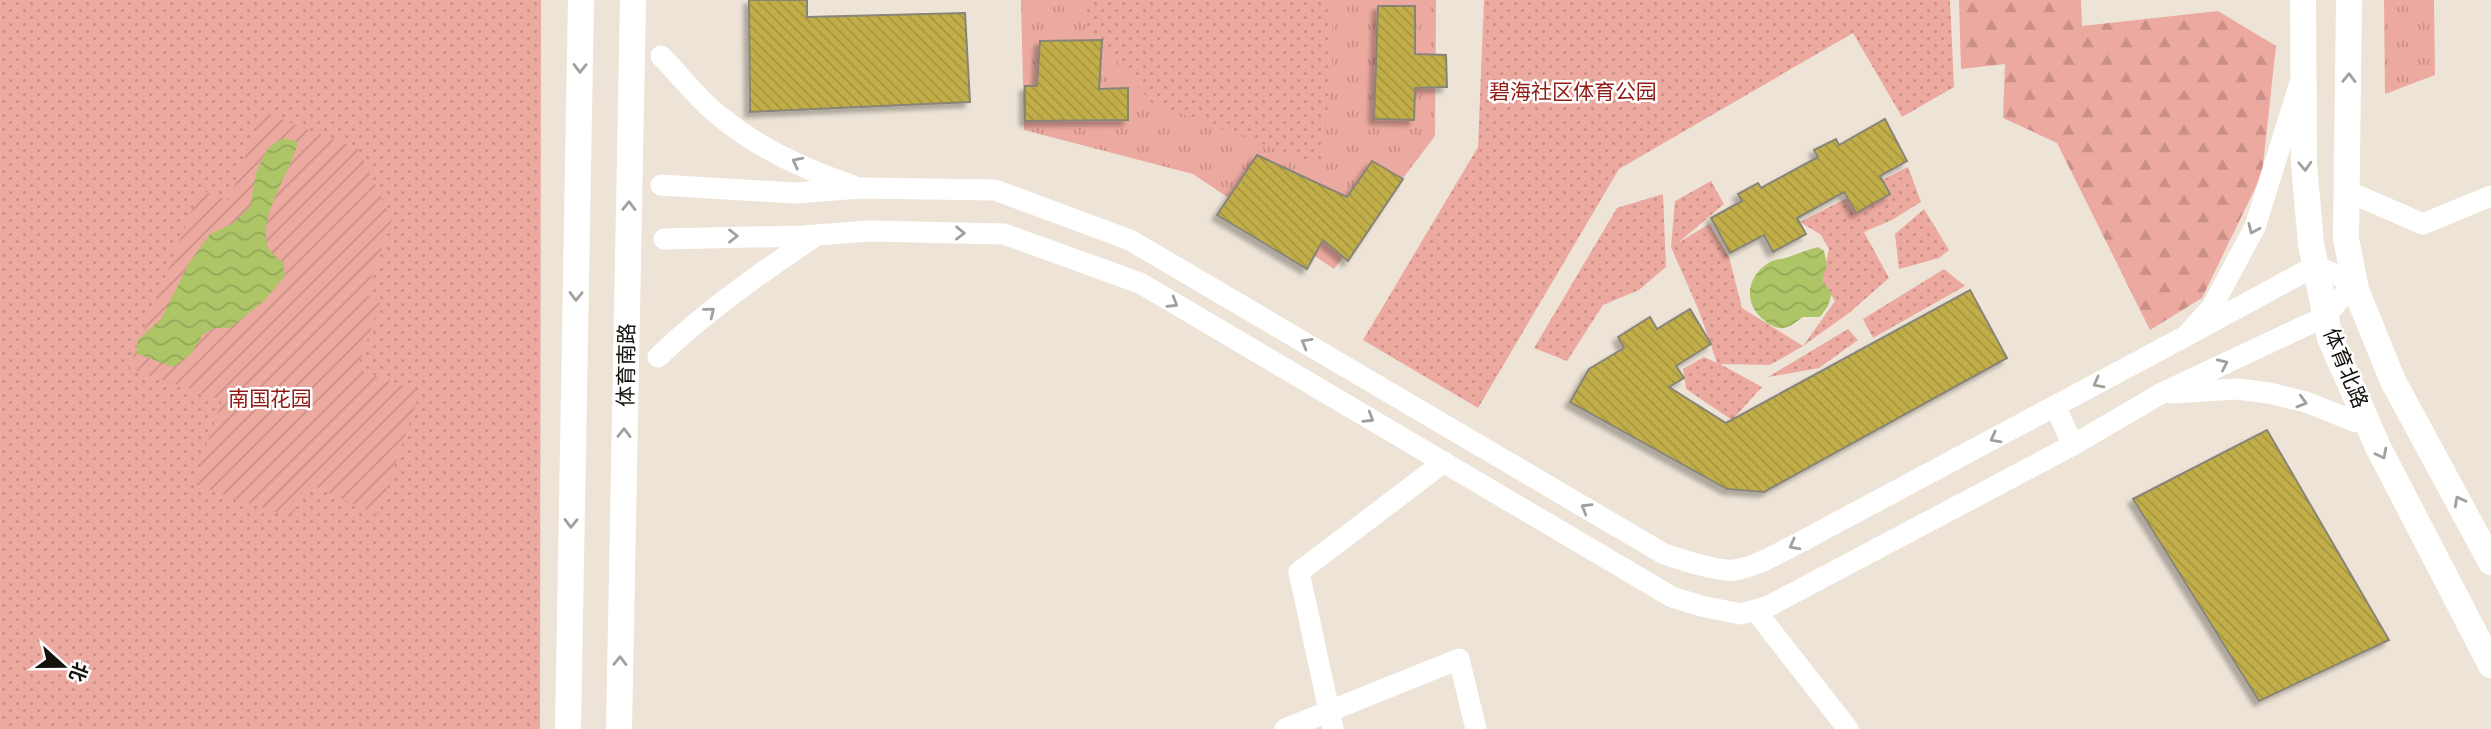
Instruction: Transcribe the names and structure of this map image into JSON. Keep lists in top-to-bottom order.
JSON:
{
  "streets": {
    "main road": ["体育南路", "体育北路"]
  },
  "parks": ["碧海社区体育公园", "南国花园"],
  "north": "right"
}
